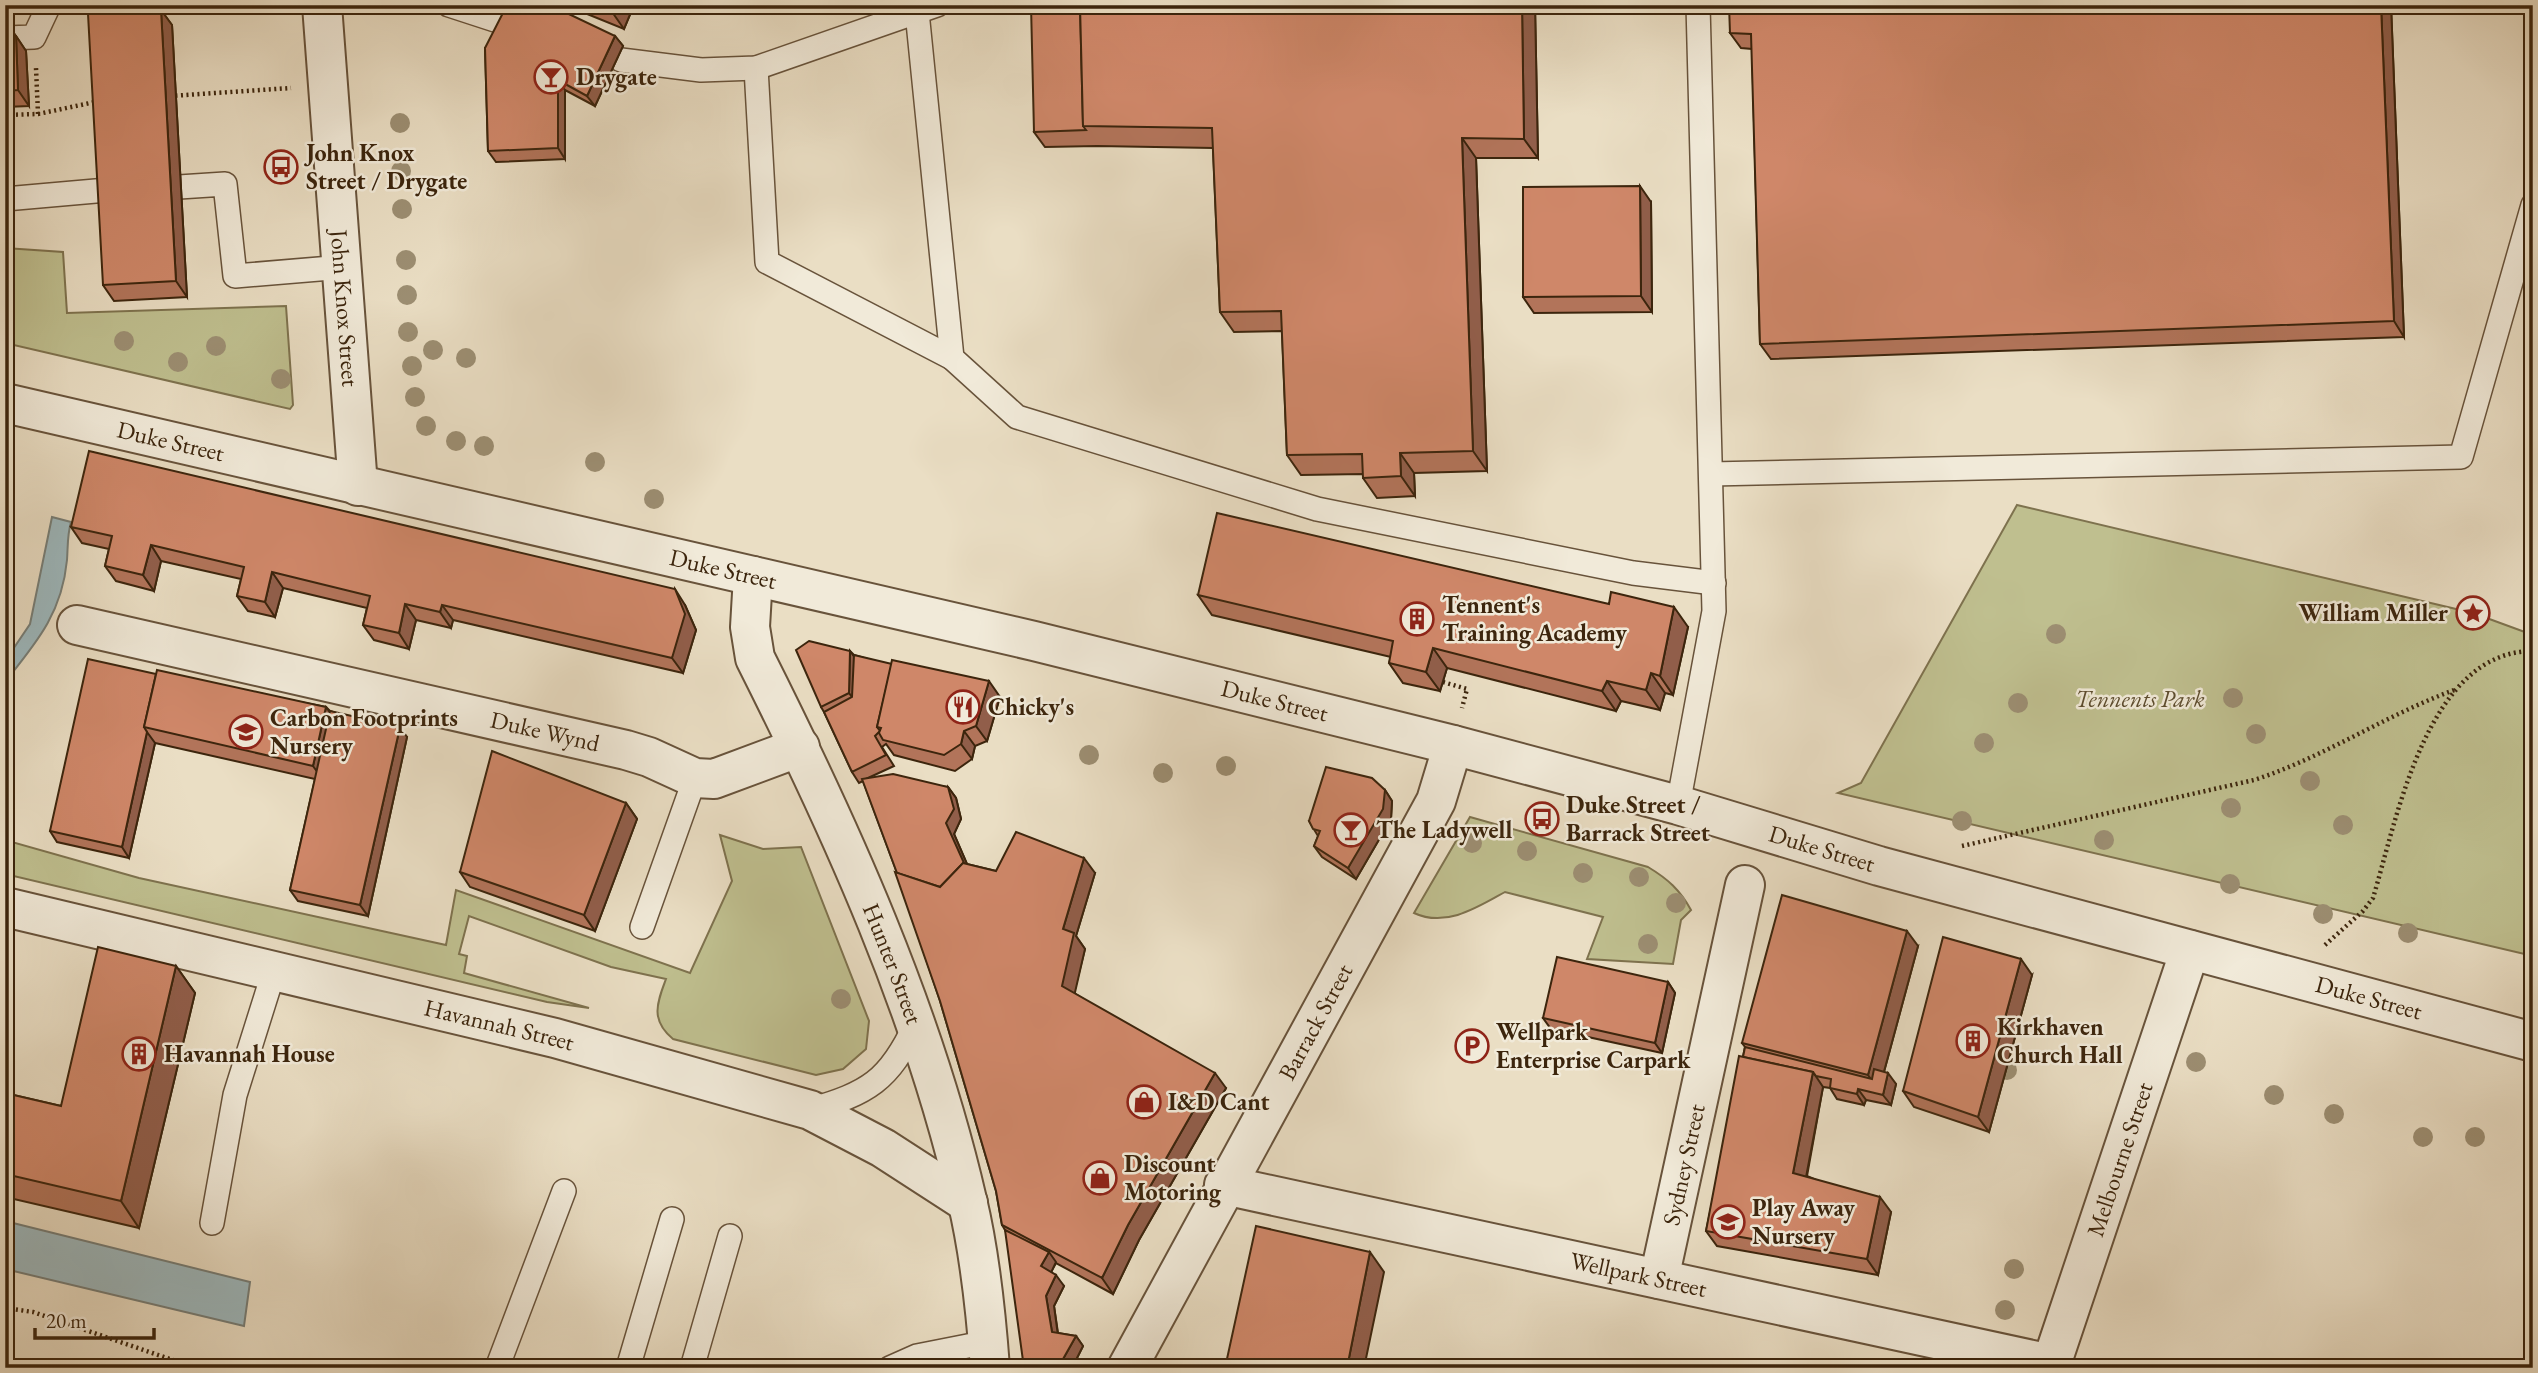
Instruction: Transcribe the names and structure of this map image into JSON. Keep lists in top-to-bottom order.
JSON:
{
  "streets": {
    "street": [
      "John Knox Street",
      "Duke Street",
      "Duke Wynd",
      "Hunter Street",
      "Barrack Street",
      "Havannah Street",
      "Melbourne Street",
      "Sydney Street",
      "Wellpark Street"
    ]
  },
  "crossings": [
    ["John Knox Street", "Duke Street"],
    ["Duke Street", "Hunter Street"],
    ["Duke Street", "Barrack Street"],
    ["Duke Street", "Melbourne Street"],
    ["Hunter Street", "Havannah Street"],
    ["Barrack Street", "Wellpark Street"],
    ["Melbourne Street", "Wellpark Street"],
    ["Sydney Street", "Wellpark Street"]
  ],
  "parks": ["Tennents Park"],
  "places": {
    "bar": ["Drygate", "The Ladywell"],
    "bus stop": ["John Knox Street / Drygate", "Duke Street / Barrack Street"],
    "place": ["William Miller"],
    "building": ["Tennent's Training Academy", "Kirkhaven Church Hall", "Havannah House"],
    "restaurant": ["Chicky's"],
    "school or university": ["Carbon Footprints Nursery", "Play Away Nursery"],
    "parking": ["Wellpark Enterprise Carpark"],
    "shop": ["I&D Cant", "Discount Motoring"]
  },
  "scale_bar": "20 m"
}
